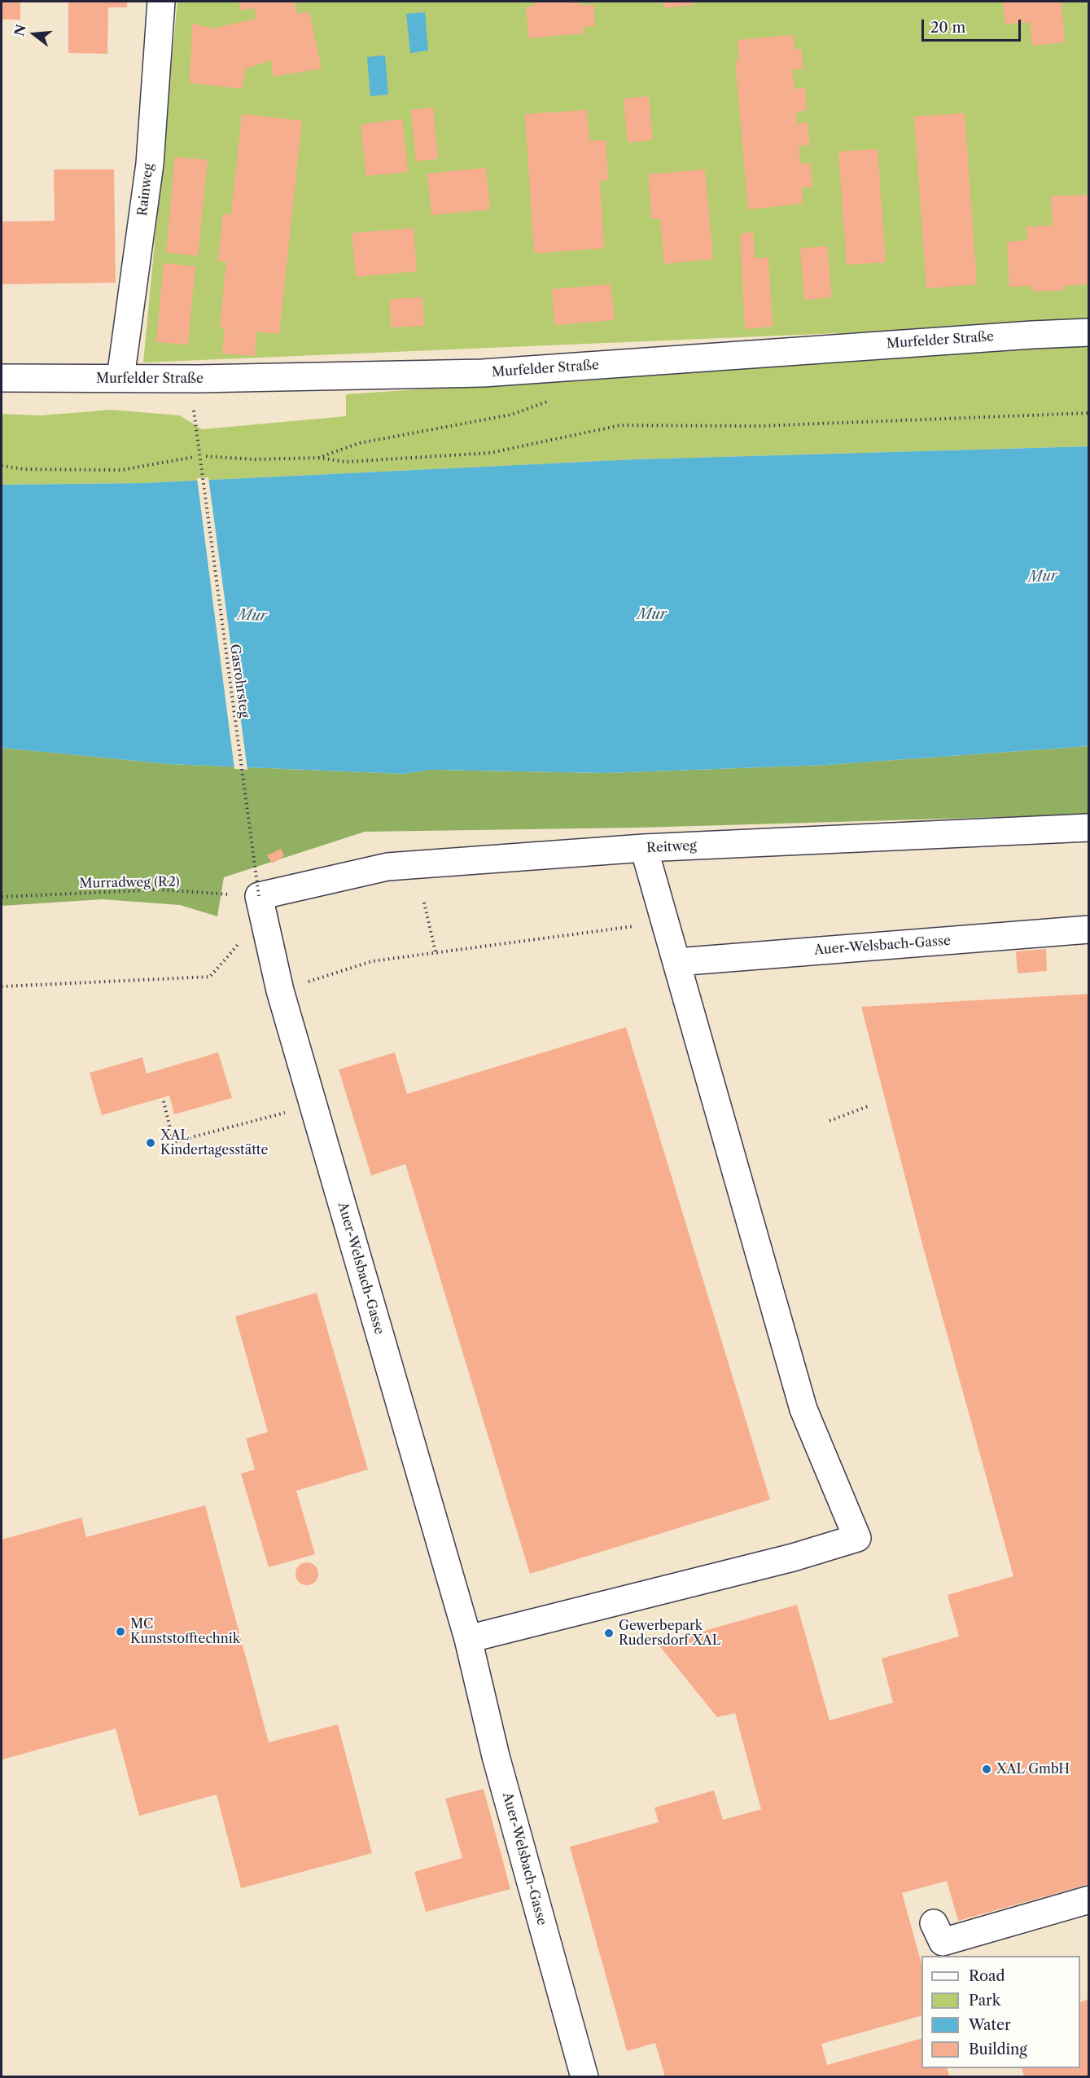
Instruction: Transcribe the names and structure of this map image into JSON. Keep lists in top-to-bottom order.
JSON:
{
  "streets": {
    "street": [
      "Rainweg",
      "Murfelder Straße",
      "Reitweg",
      "Auer-Welsbach-Gasse"
    ],
    "path": ["Gasrohrsteg", "Murradweg (R2)"]
  },
  "crossings": [
    ["Rainweg", "Murfelder Straße"],
    ["Gasrohrsteg", "Reitweg"],
    ["Gasrohrsteg", "Auer-Welsbach-Gasse"],
    ["Reitweg", "Auer-Welsbach-Gasse"]
  ],
  "water": ["Mur"],
  "places": [
    "XAL Kindertagesstätte",
    "MC Kunststofftechnik",
    "Gewerbepark Rudersdorf XAL",
    "XAL GmbH"
  ],
  "legend": [
    "Road",
    "Park",
    "Water",
    "Building"
  ],
  "scale_bar": "20 m",
  "north": "left"
}
